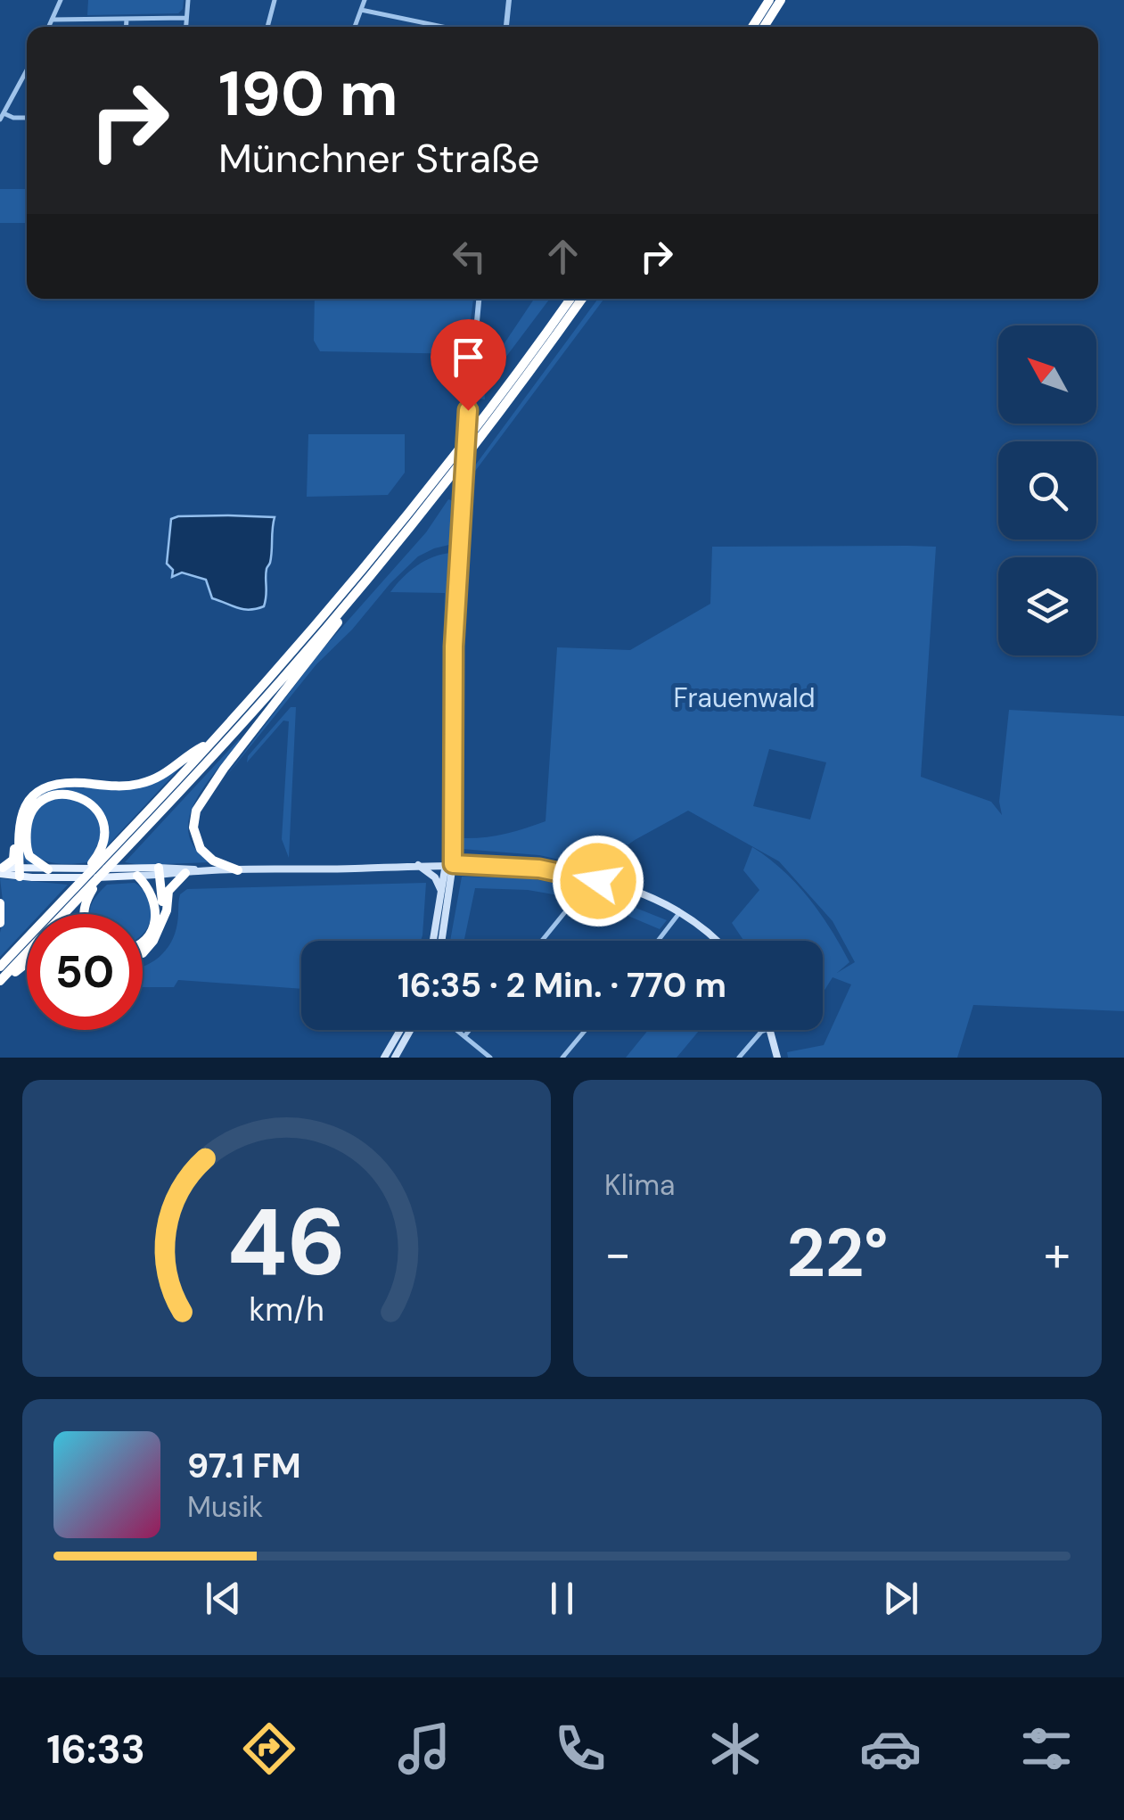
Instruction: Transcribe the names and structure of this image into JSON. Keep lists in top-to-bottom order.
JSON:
{
  "parks": ["Frauenwald"],
  "north": "top left",
  "page": {
    "turn": ["190 m", "Münchner Straße"],
    "limit": "50",
    "trip": "16:35 · 2 Min. · 770 m",
    "tile": "Klima",
    "heat": ["−", "22°", "+"],
    "song": ["97.1 FM", "Musik"],
    "tabs": "16:33",
    "gauge": ["46", "km/h"]
  }
}
